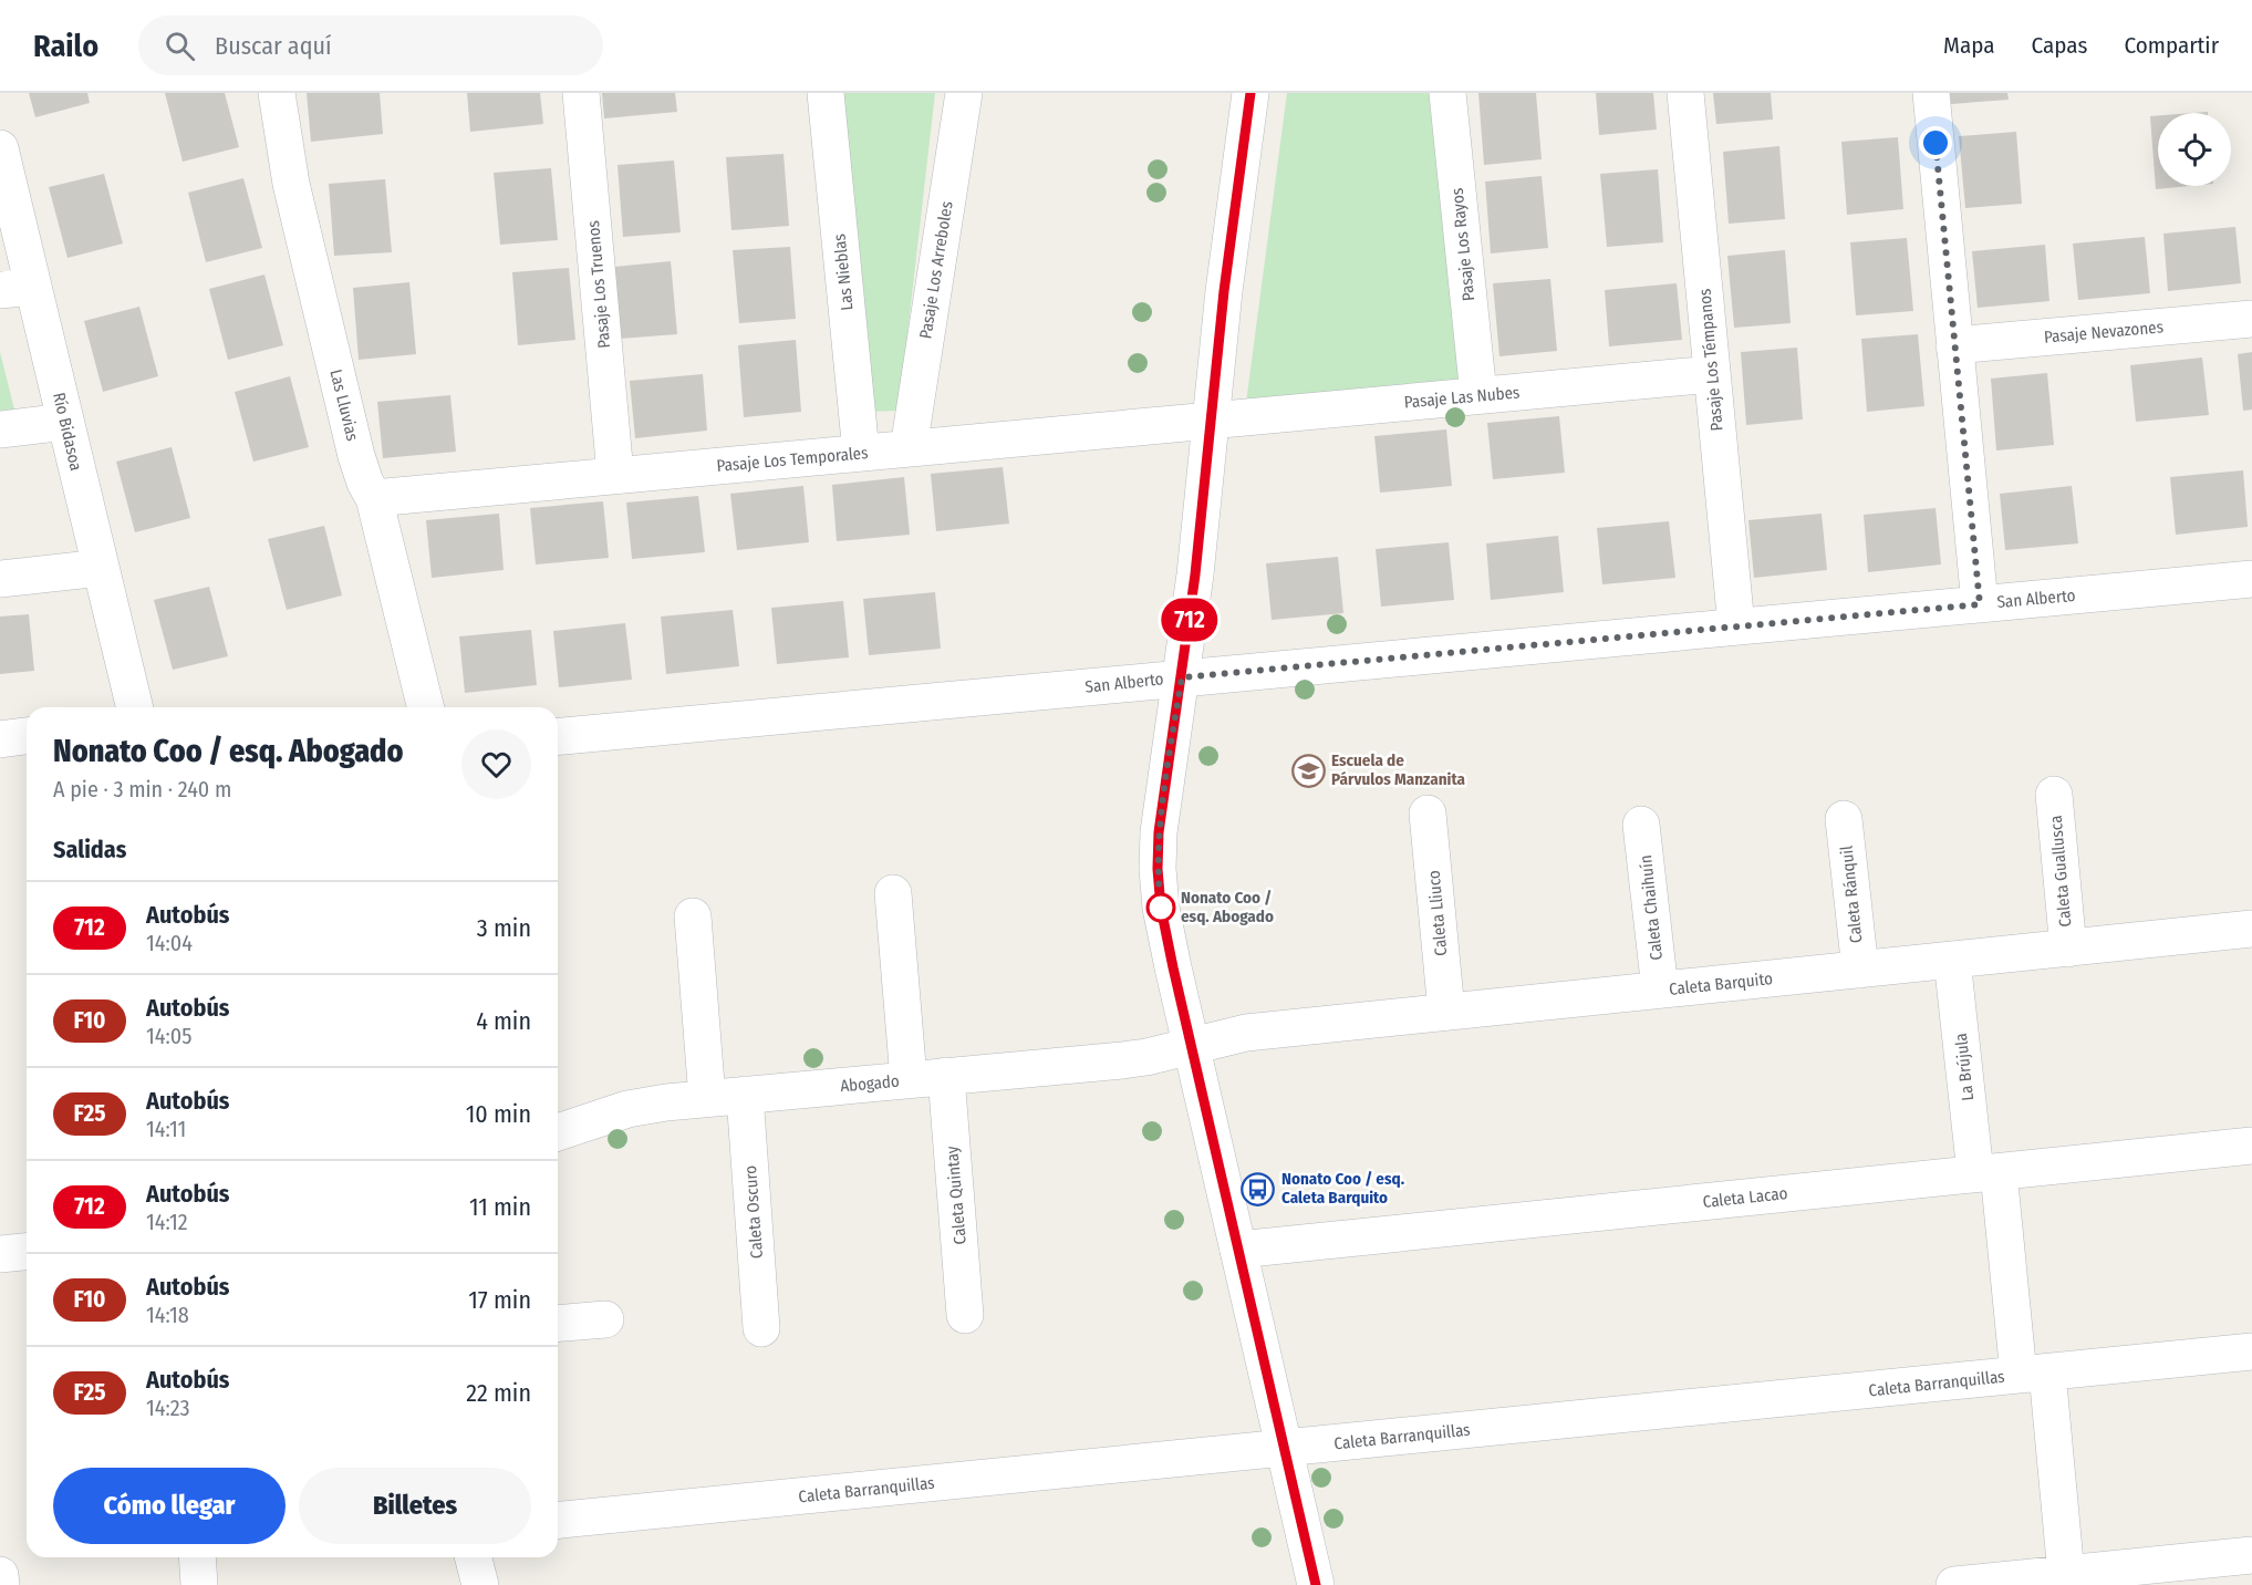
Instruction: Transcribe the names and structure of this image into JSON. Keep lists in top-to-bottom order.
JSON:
{
  "streets": {
    "street": [
      "Pasaje Los Rayos",
      "Pasaje Los Arreboles",
      "Las Nieblas",
      "Pasaje Los Truenos",
      "Pasaje Nevazones",
      "Pasaje Los Témpanos",
      "Pasaje Las Nubes",
      "Las Lluvias",
      "Río Bidasoa",
      "Pasaje Los Temporales",
      "San Alberto",
      "Caleta Guallusca",
      "Caleta Ránquil",
      "Caleta Chaihuín",
      "Caleta Lliuco",
      "Caleta Barquito",
      "La Brújula",
      "Abogado",
      "Caleta Quintay",
      "Caleta Lacao",
      "Caleta Oscuro",
      "Caleta Barranquillas"
    ]
  },
  "crossings": [
    ["Pasaje Los Rayos", "Pasaje Las Nubes"],
    ["Pasaje Los Arreboles", "Pasaje Los Temporales"],
    ["Las Nieblas", "Pasaje Los Temporales"],
    ["Pasaje Los Truenos", "Pasaje Los Temporales"],
    ["Pasaje Los Témpanos", "Pasaje Las Nubes"],
    ["Pasaje Los Témpanos", "San Alberto"],
    ["Pasaje Las Nubes", "Pasaje Los Temporales"],
    ["Las Lluvias", "Pasaje Los Temporales"],
    ["Caleta Guallusca", "Caleta Barquito"],
    ["Caleta Ránquil", "Caleta Barquito"],
    ["Caleta Chaihuín", "Caleta Barquito"],
    ["Caleta Lliuco", "Caleta Barquito"],
    ["Caleta Barquito", "La Brújula"],
    ["Caleta Barquito", "Abogado"],
    ["La Brújula", "Caleta Lacao"],
    ["La Brújula", "Caleta Barranquillas"],
    ["Abogado", "Caleta Quintay"],
    ["Abogado", "Caleta Oscuro"]
  ],
  "places": {
    "school or university": ["Escuela de Párvulos Manzanita"],
    "other": ["Nonato Coo / esq. Abogado"],
    "bus stop": ["Nonato Coo / esq. Caleta Barquito"]
  },
  "lines": ["bus line 712"],
  "page": {
    "header": "Railo",
    "search": "Buscar aquí",
    "nav": ["Mapa", "Capas", "Compartir"],
    "on_map": "712",
    "heading": [
      ["Nonato Coo / esq. Abogado", "A pie · 3 min · 240 m"],
      "Salidas"
    ],
    "list": [
      {
        "mark": "712",
        "name": "Autobús",
        "note": "14:04",
        "value": "3 min"
      },
      {
        "mark": "F10",
        "name": "Autobús",
        "note": "14:05",
        "value": "4 min"
      },
      {
        "mark": "F25",
        "name": "Autobús",
        "note": "14:11",
        "value": "10 min"
      },
      {
        "mark": "712",
        "name": "Autobús",
        "note": "14:12",
        "value": "11 min"
      },
      {
        "mark": "F10",
        "name": "Autobús",
        "note": "14:18",
        "value": "17 min"
      },
      {
        "mark": "F25",
        "name": "Autobús",
        "note": "14:23",
        "value": "22 min"
      }
    ],
    "buttons": ["Cómo llegar", "Billetes"]
  }
}
